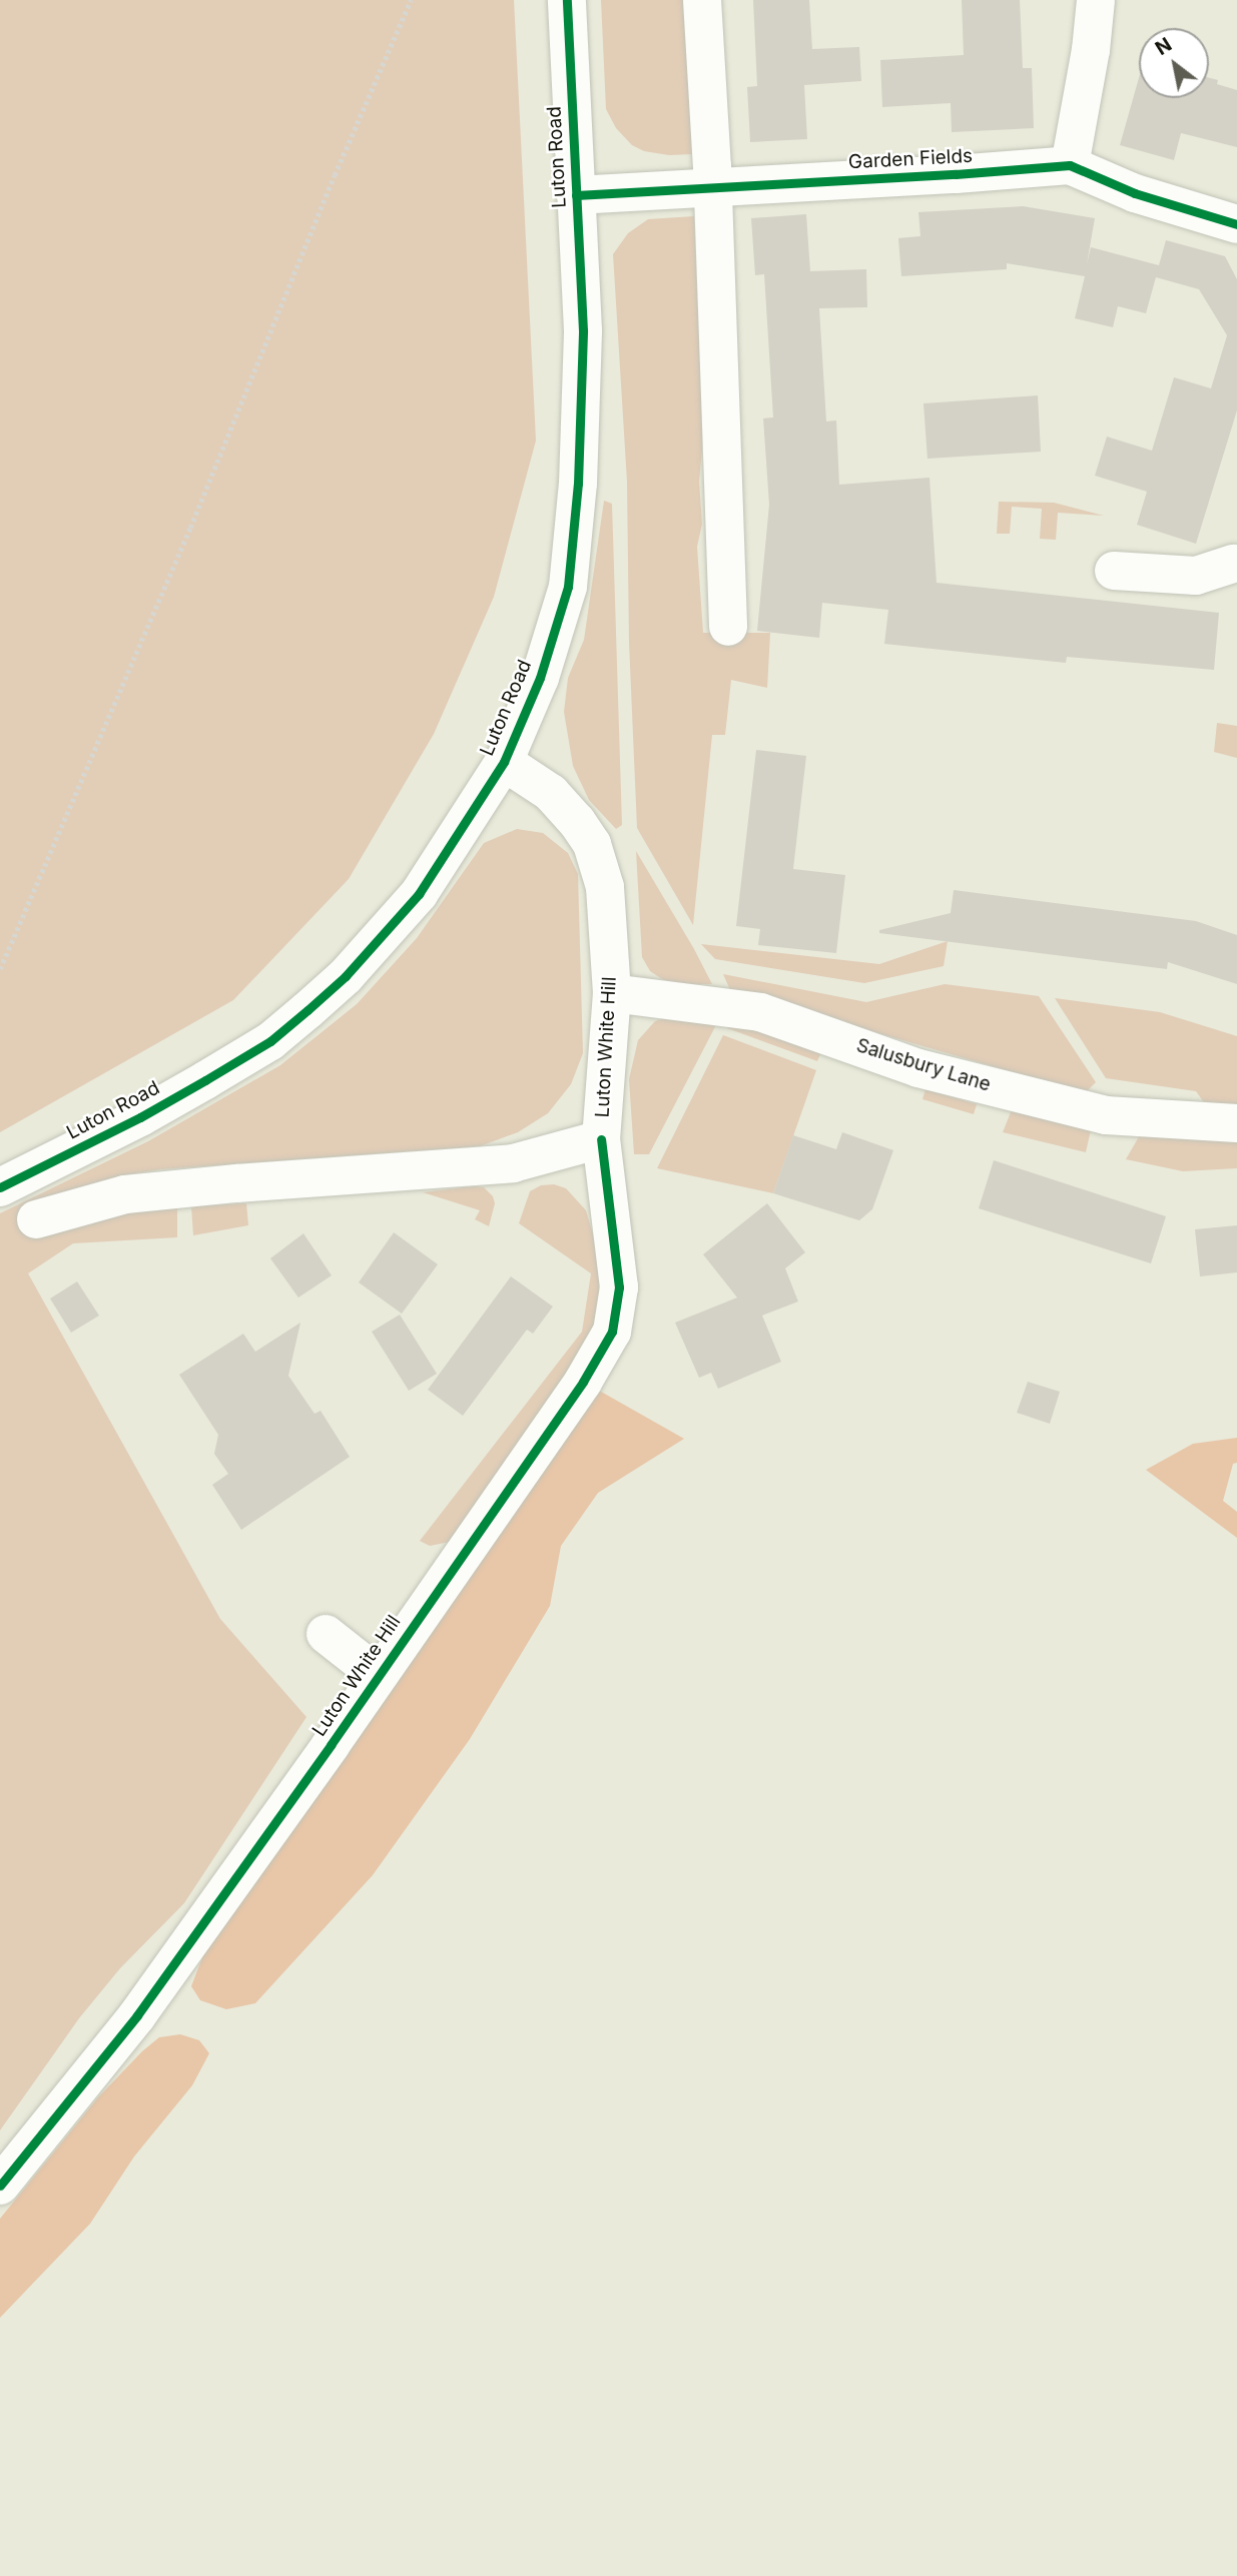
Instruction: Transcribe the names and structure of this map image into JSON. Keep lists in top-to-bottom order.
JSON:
{
  "streets": {
    "street": [
      "Luton Road",
      "Garden Fields",
      "Luton White Hill",
      "Salusbury Lane"
    ]
  },
  "crossings": [
    ["Luton Road", "Garden Fields"],
    ["Luton Road", "Luton White Hill"],
    ["Luton White Hill", "Salusbury Lane"]
  ],
  "north": "top left"
}
